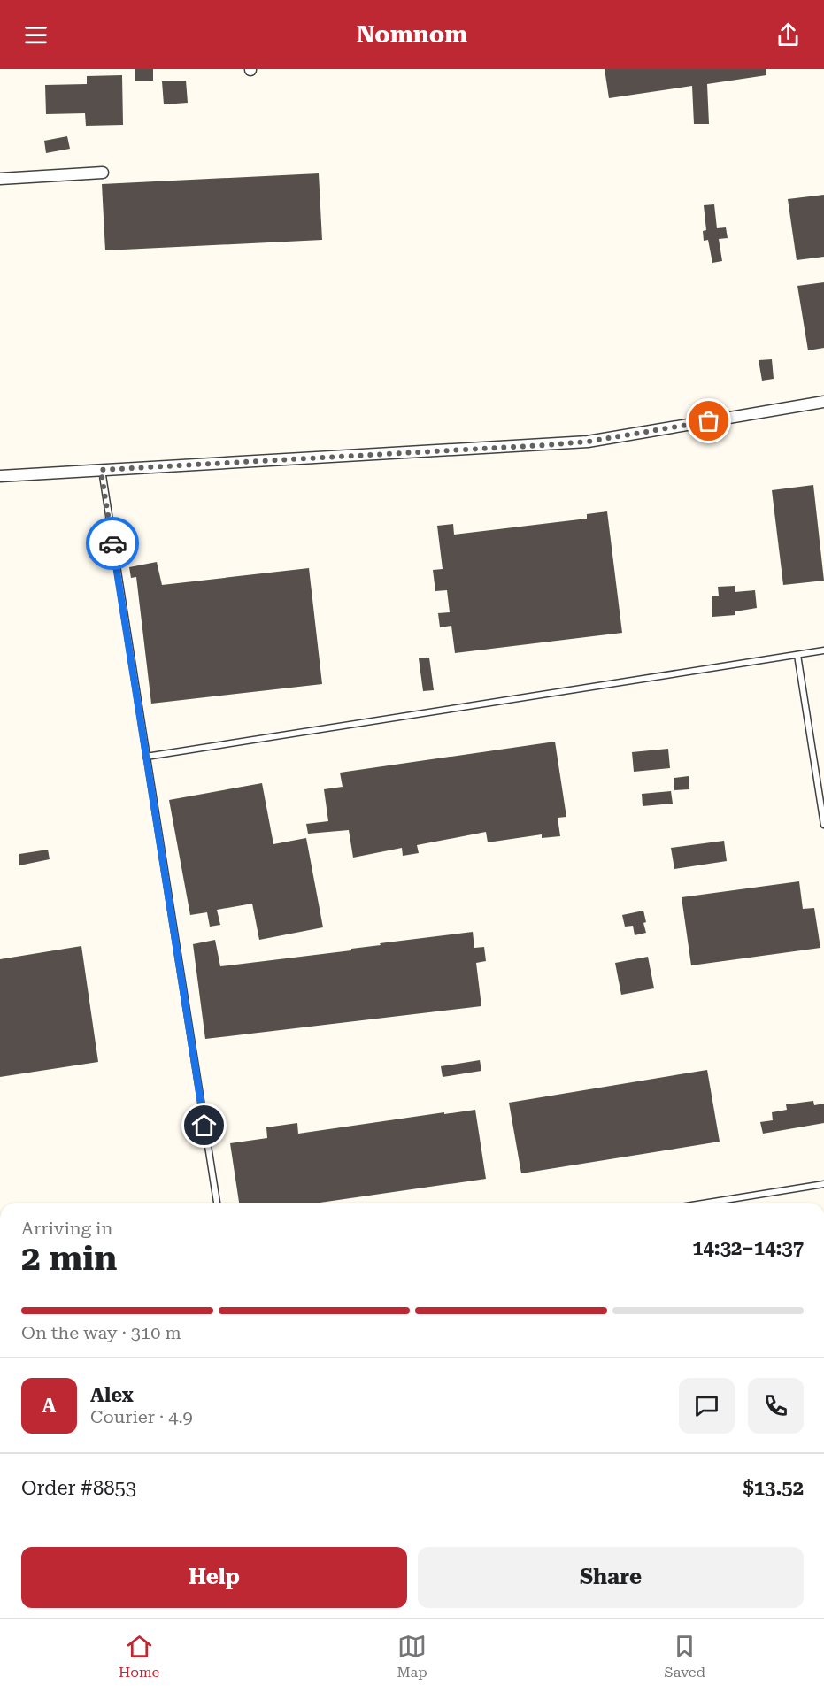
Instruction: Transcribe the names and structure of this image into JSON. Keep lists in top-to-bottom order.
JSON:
{
  "page": {
    "header": "Nomnom",
    "heading": ["2 min", "Arriving in", "14:32–14:37"],
    "panel": [
      "Alex",
      "Courier · 4.9",
      "Order #8853",
      "$13.52"
    ],
    "bar": "On the way · 310 m",
    "round": "A",
    "buttons": ["Help", "Share"],
    "tabs": ["Home", "Map", "Saved"]
  }
}
